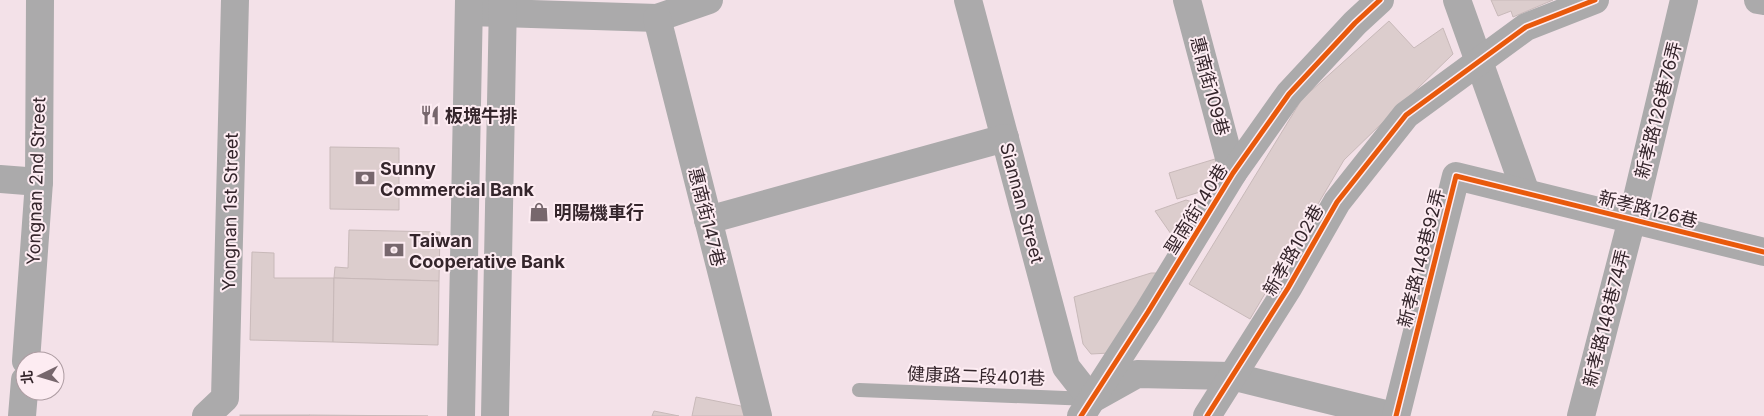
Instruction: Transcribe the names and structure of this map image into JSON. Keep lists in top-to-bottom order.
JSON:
{
  "streets": {
    "street": [
      "惠南街109巷",
      "新孝路126巷76弄",
      "Yongnan 2nd Street",
      "Siannan Street",
      "聖南街140巷",
      "新孝路126巷",
      "Yongnan 1st Street",
      "惠南街147巷",
      "新孝路102巷",
      "新孝路148巷92弄",
      "新孝路148巷74弄"
    ],
    "lane": ["健康路二段401巷"]
  },
  "crossings": [
    ["惠南街109巷", "聖南街140巷"],
    ["新孝路126巷76弄", "新孝路126巷"],
    ["新孝路126巷76弄", "新孝路148巷74弄"],
    ["Siannan Street", "聖南街140巷"],
    ["Siannan Street", "健康路二段401巷"],
    ["聖南街140巷", "健康路二段401巷"],
    ["新孝路126巷", "新孝路148巷92弄"],
    ["新孝路126巷", "新孝路148巷74弄"]
  ],
  "places": {
    "restaurant": ["板塊牛排"],
    "bank": ["Sunny Commercial Bank", "Taiwan Cooperative Bank"],
    "shop": ["明陽機車行"]
  },
  "north": "left"
}
